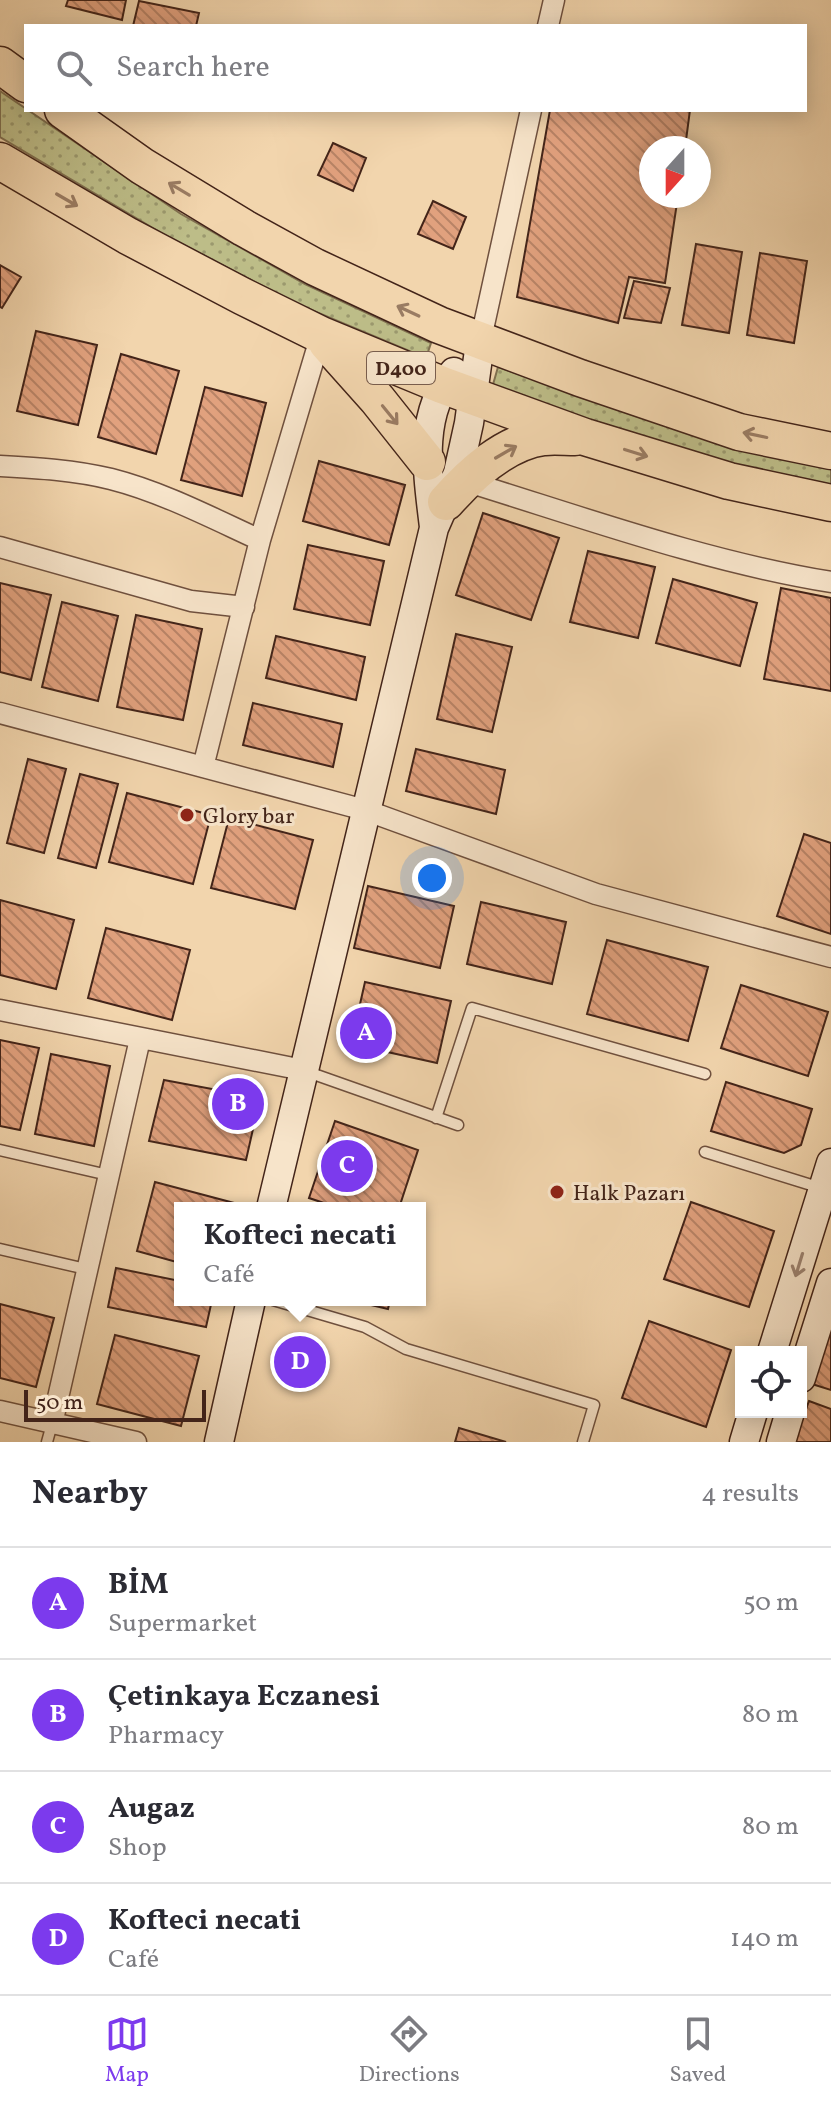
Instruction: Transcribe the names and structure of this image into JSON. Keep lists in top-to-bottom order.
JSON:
{
  "streets": {
    "highway": ["D400"]
  },
  "places": ["Glory bar", "Halk Pazarı"],
  "scale_bar": "50 m",
  "north": "bottom",
  "page": {
    "search": "Search here",
    "pins": [
      "A",
      "B",
      "C",
      "D"
    ],
    "popup": ["Kofteci necati", "Café"],
    "scale": "50 m",
    "heading": ["Nearby", "4 results"],
    "list": [
      {
        "mark": "A",
        "name": "BİM",
        "note": "Supermarket",
        "value": "50 m"
      },
      {
        "mark": "B",
        "name": "Çetinkaya Eczanesi",
        "note": "Pharmacy",
        "value": "80 m"
      },
      {
        "mark": "C",
        "name": "Augaz",
        "note": "Shop",
        "value": "80 m"
      },
      {
        "mark": "D",
        "name": "Kofteci necati",
        "note": "Café",
        "value": "140 m"
      }
    ],
    "nav": ["Map", "Directions", "Saved"]
  }
}
